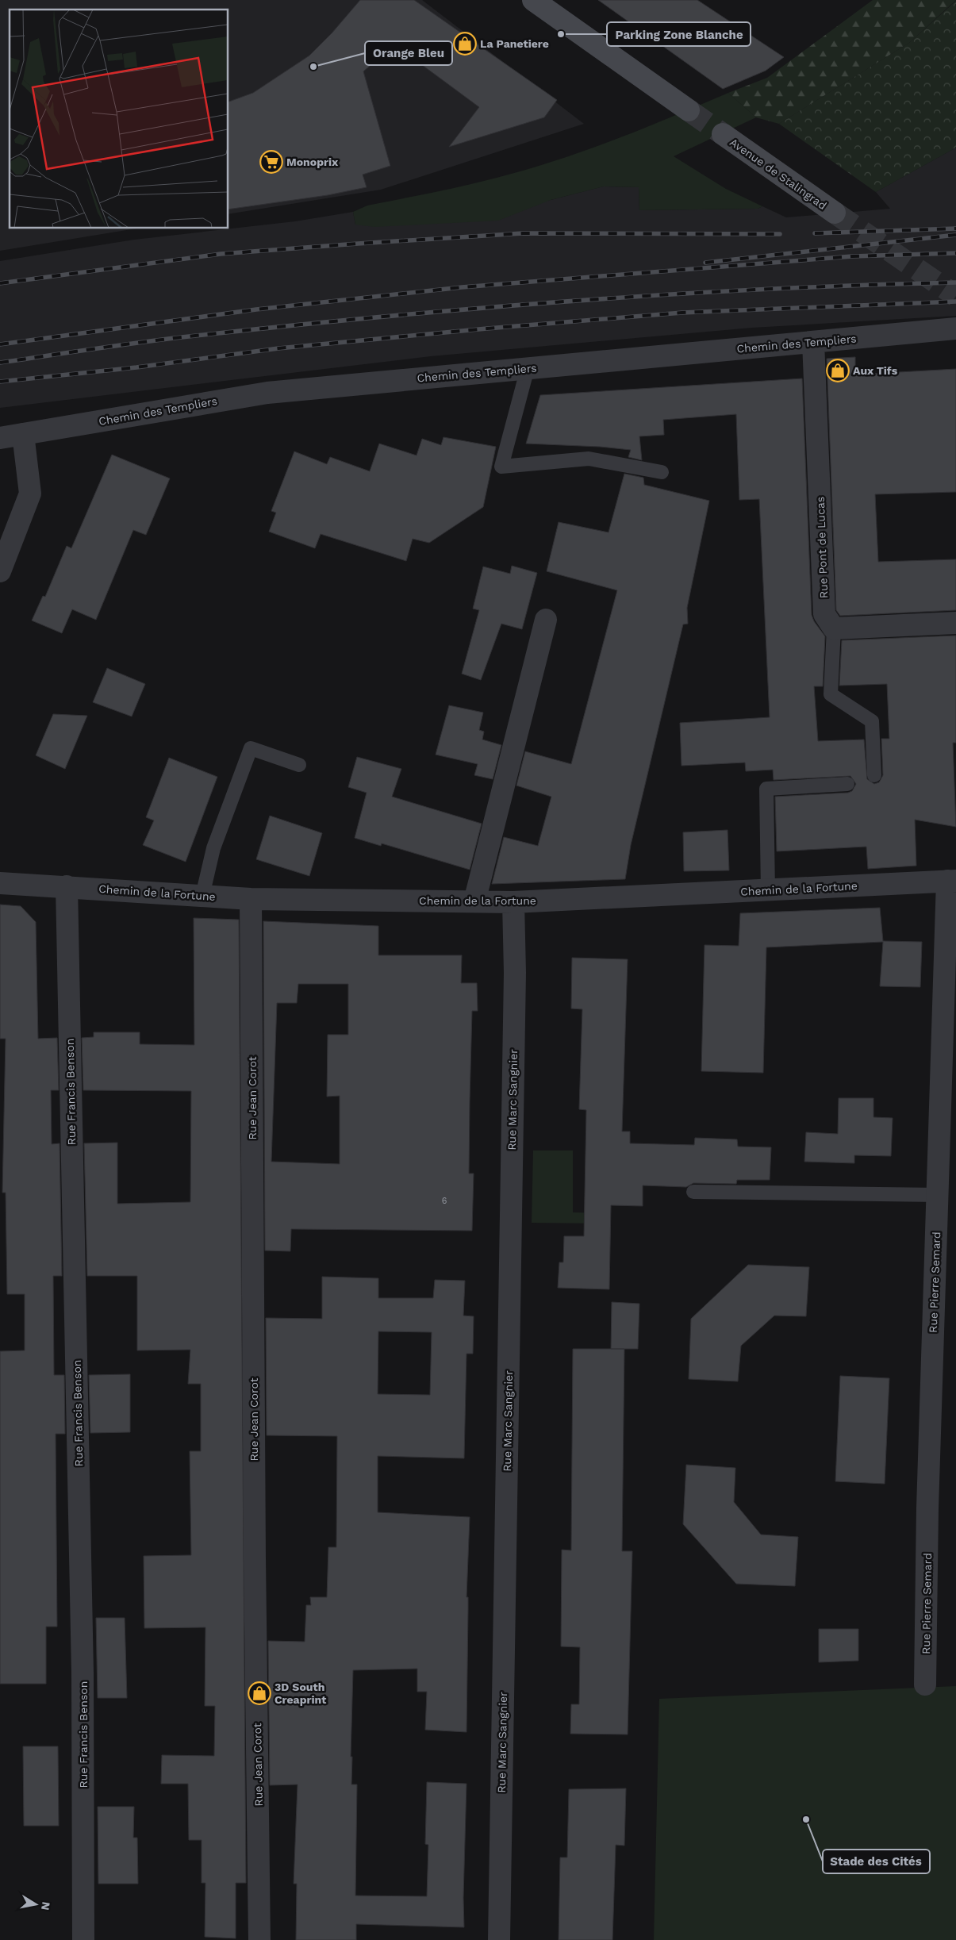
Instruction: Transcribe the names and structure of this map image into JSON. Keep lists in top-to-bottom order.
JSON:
{
  "streets": {
    "main road": ["Avenue de Stalingrad"],
    "street": [
      "Chemin des Templiers",
      "Rue Pont de Lucas",
      "Chemin de la Fortune",
      "Rue Francis Benson",
      "Rue Jean Corot",
      "Rue Marc Sangnier",
      "Rue Pierre Semard"
    ]
  },
  "crossings": [
    ["Chemin des Templiers", "Rue Pont de Lucas"],
    ["Chemin de la Fortune", "Rue Francis Benson"],
    ["Chemin de la Fortune", "Rue Jean Corot"],
    ["Chemin de la Fortune", "Rue Marc Sangnier"],
    ["Chemin de la Fortune", "Rue Pierre Semard"]
  ],
  "places": {
    "other": ["Parking Zone Blanche", "Orange Bleu", "Stade des Cités"],
    "shop": ["La Panetiere", "Aux Tifs", "3D South Creaprint"],
    "supermarket": ["Monoprix"]
  },
  "house_numbers": ["6"],
  "north": "right"
}
